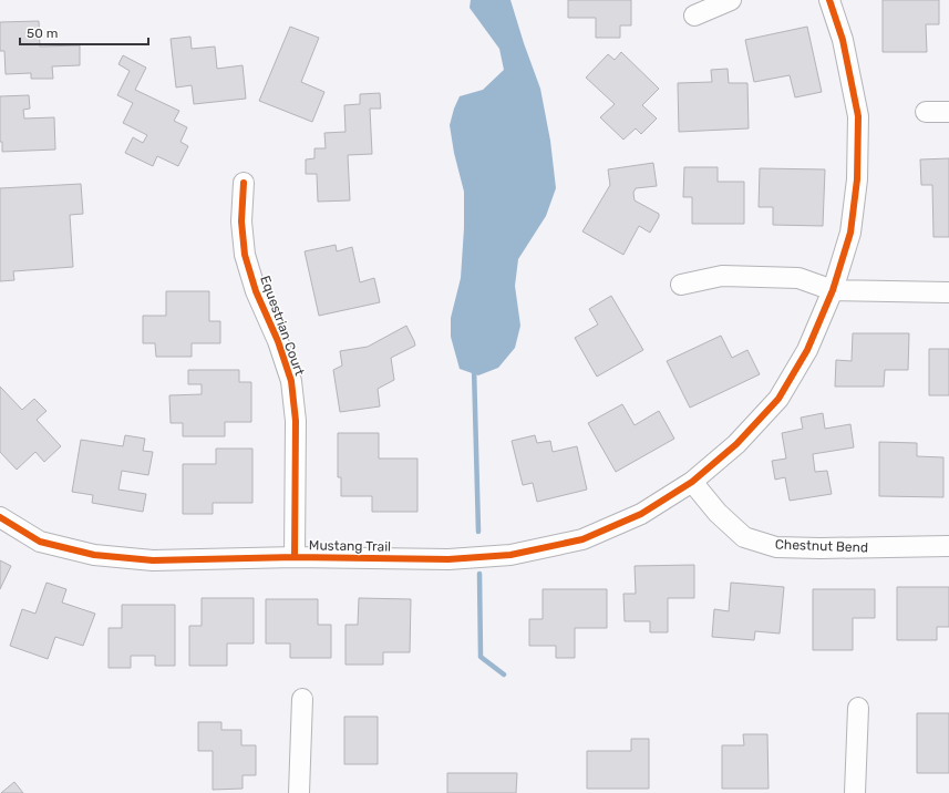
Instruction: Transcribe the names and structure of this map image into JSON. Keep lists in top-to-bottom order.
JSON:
{
  "streets": {
    "street": ["Equestrian Court", "Mustang Trail", "Chestnut Bend"]
  },
  "crossings": [
    ["Equestrian Court", "Mustang Trail"],
    ["Mustang Trail", "Chestnut Bend"]
  ],
  "scale_bar": "50 m"
}
